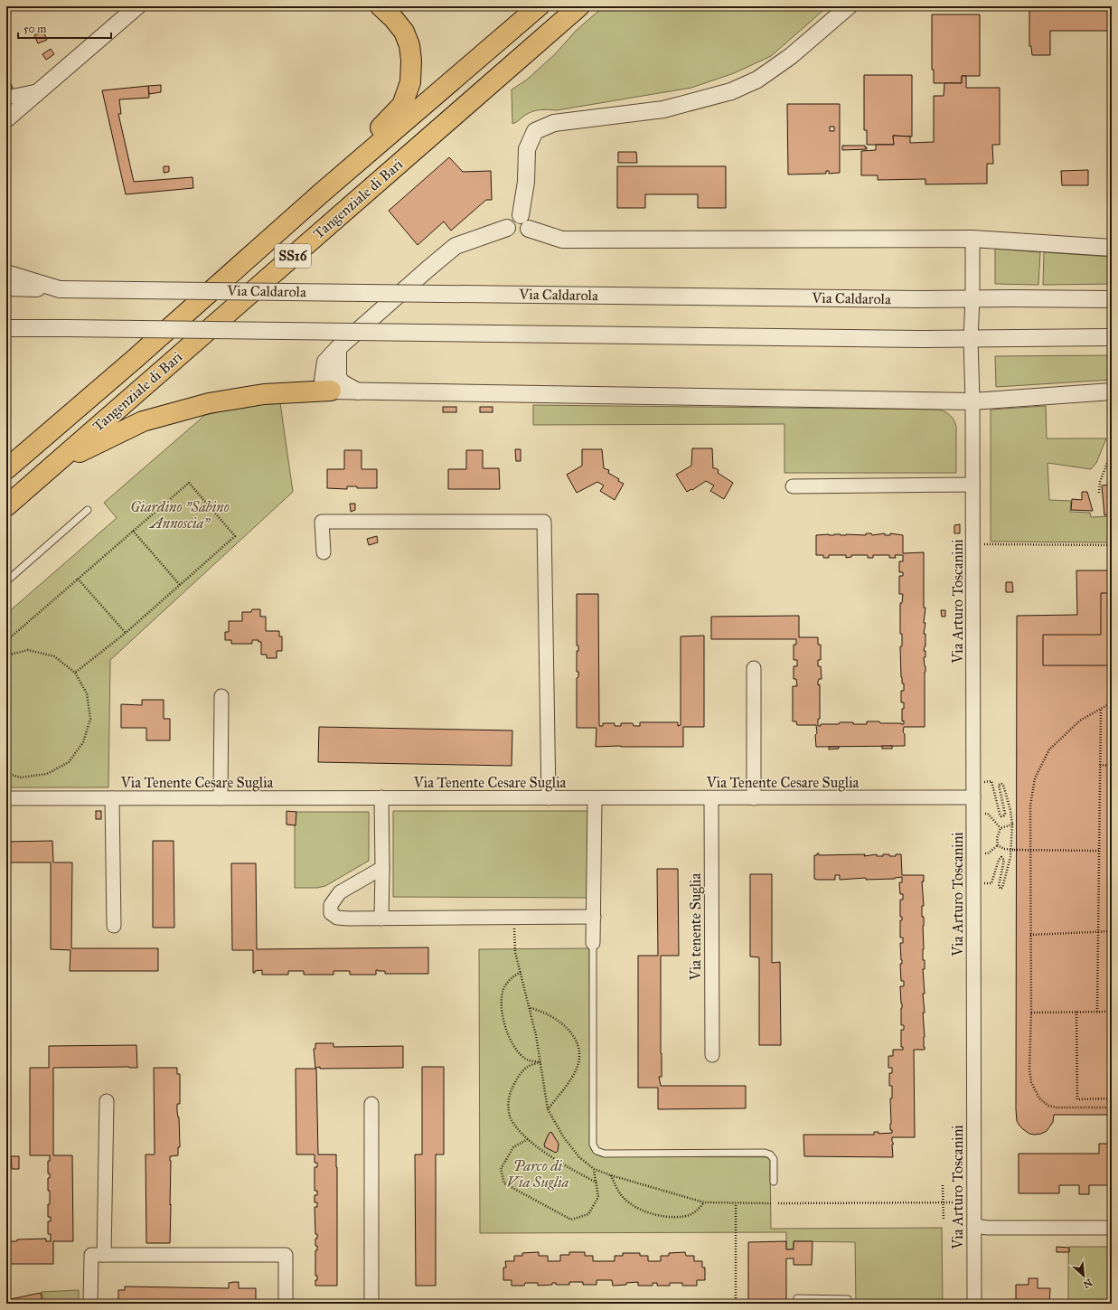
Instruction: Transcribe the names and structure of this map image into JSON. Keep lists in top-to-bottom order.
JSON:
{
  "streets": {
    "highway": ["Tangenziale di Bari", "SS16"],
    "street": [
      "Via Caldarola",
      "Via Arturo Toscanini",
      "Via Tenente Cesare Suglia",
      "Via tenente Suglia"
    ]
  },
  "crossings": [
    ["Tangenziale di Bari", "SS16"],
    ["Via Caldarola", "Via Arturo Toscanini"],
    ["Via Arturo Toscanini", "Via Tenente Cesare Suglia"],
    ["Via Tenente Cesare Suglia", "Via tenente Suglia"]
  ],
  "parks": ["Giardino \"Sabino Annoscia\"", "Parco di Via Suglia"],
  "scale_bar": "50 m",
  "north": "bottom right"
}
